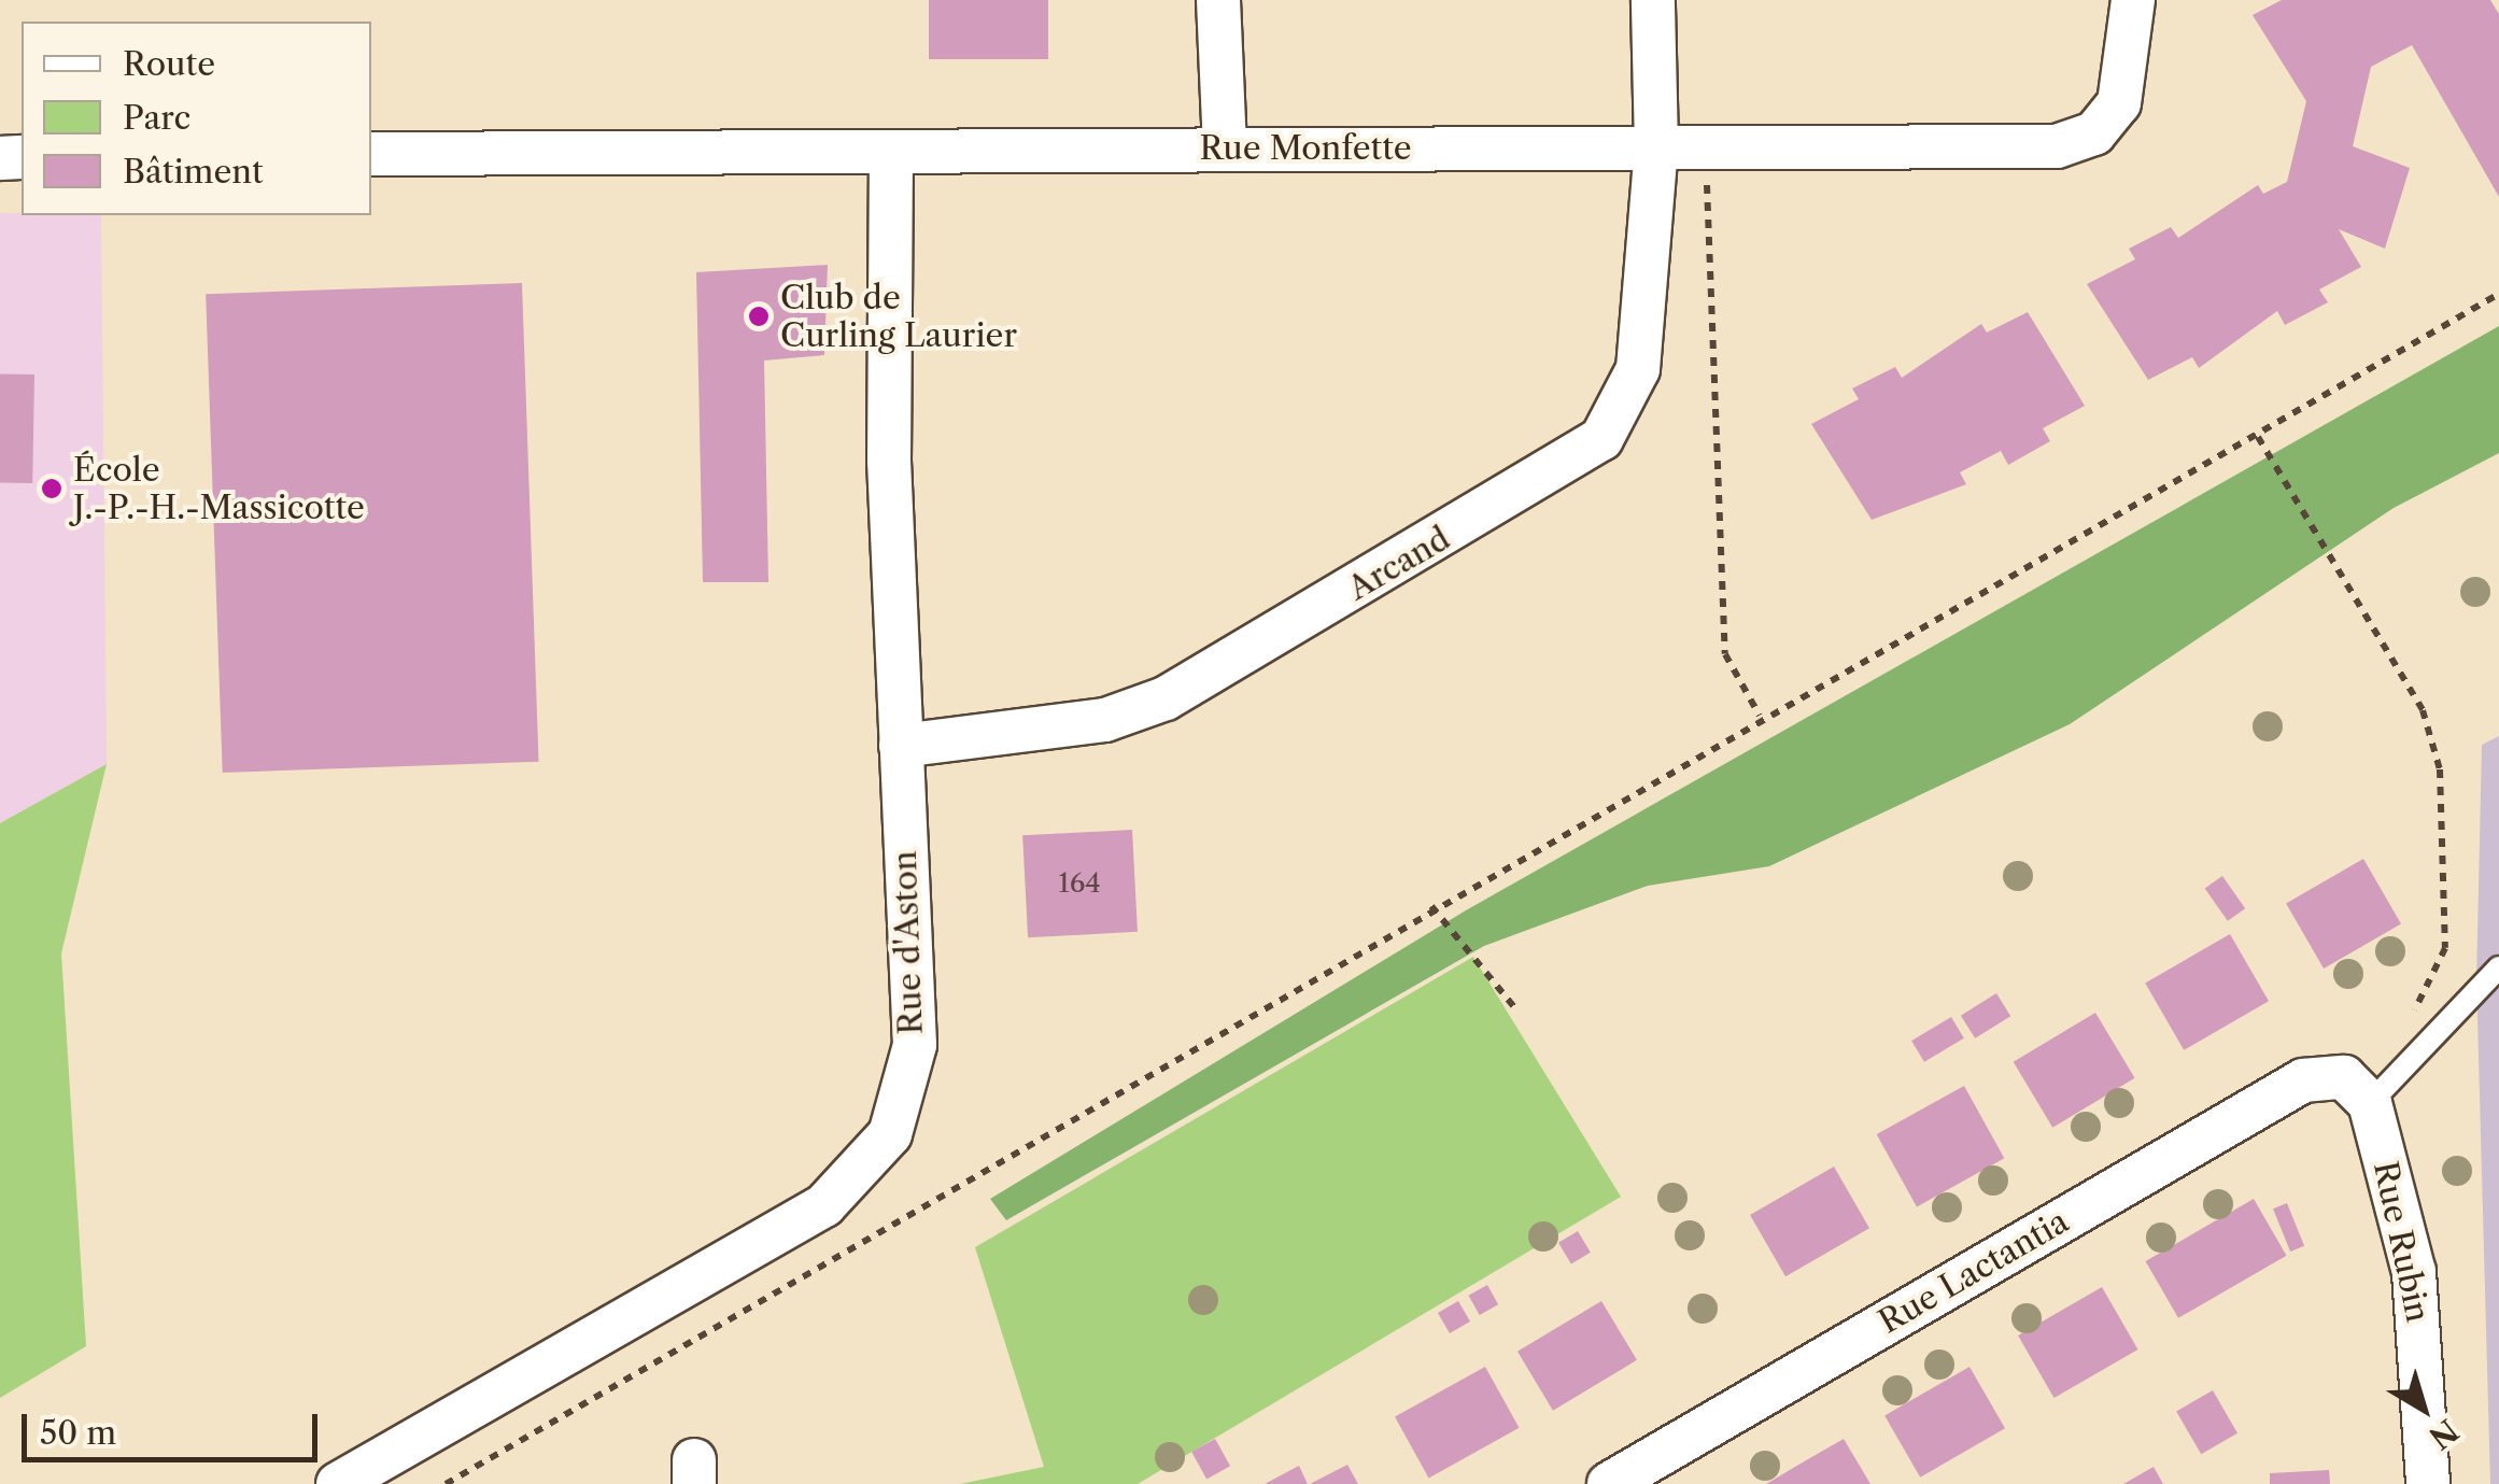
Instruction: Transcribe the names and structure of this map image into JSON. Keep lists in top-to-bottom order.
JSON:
{
  "streets": {
    "street": [
      "Rue Monfette",
      "Arcand",
      "Rue d'Aston",
      "Rue Rubin",
      "Rue Lactantia"
    ]
  },
  "crossings": [
    ["Rue Monfette", "Arcand"],
    ["Rue Monfette", "Rue d'Aston"],
    ["Arcand", "Rue d'Aston"],
    ["Rue Rubin", "Rue Lactantia"]
  ],
  "places": ["Club de Curling Laurier", "École J.-P.-H.-Massicotte"],
  "house_numbers": ["164"],
  "legend": ["Route", "Parc", "Bâtiment"],
  "scale_bar": "50 m",
  "north": "bottom right"
}
